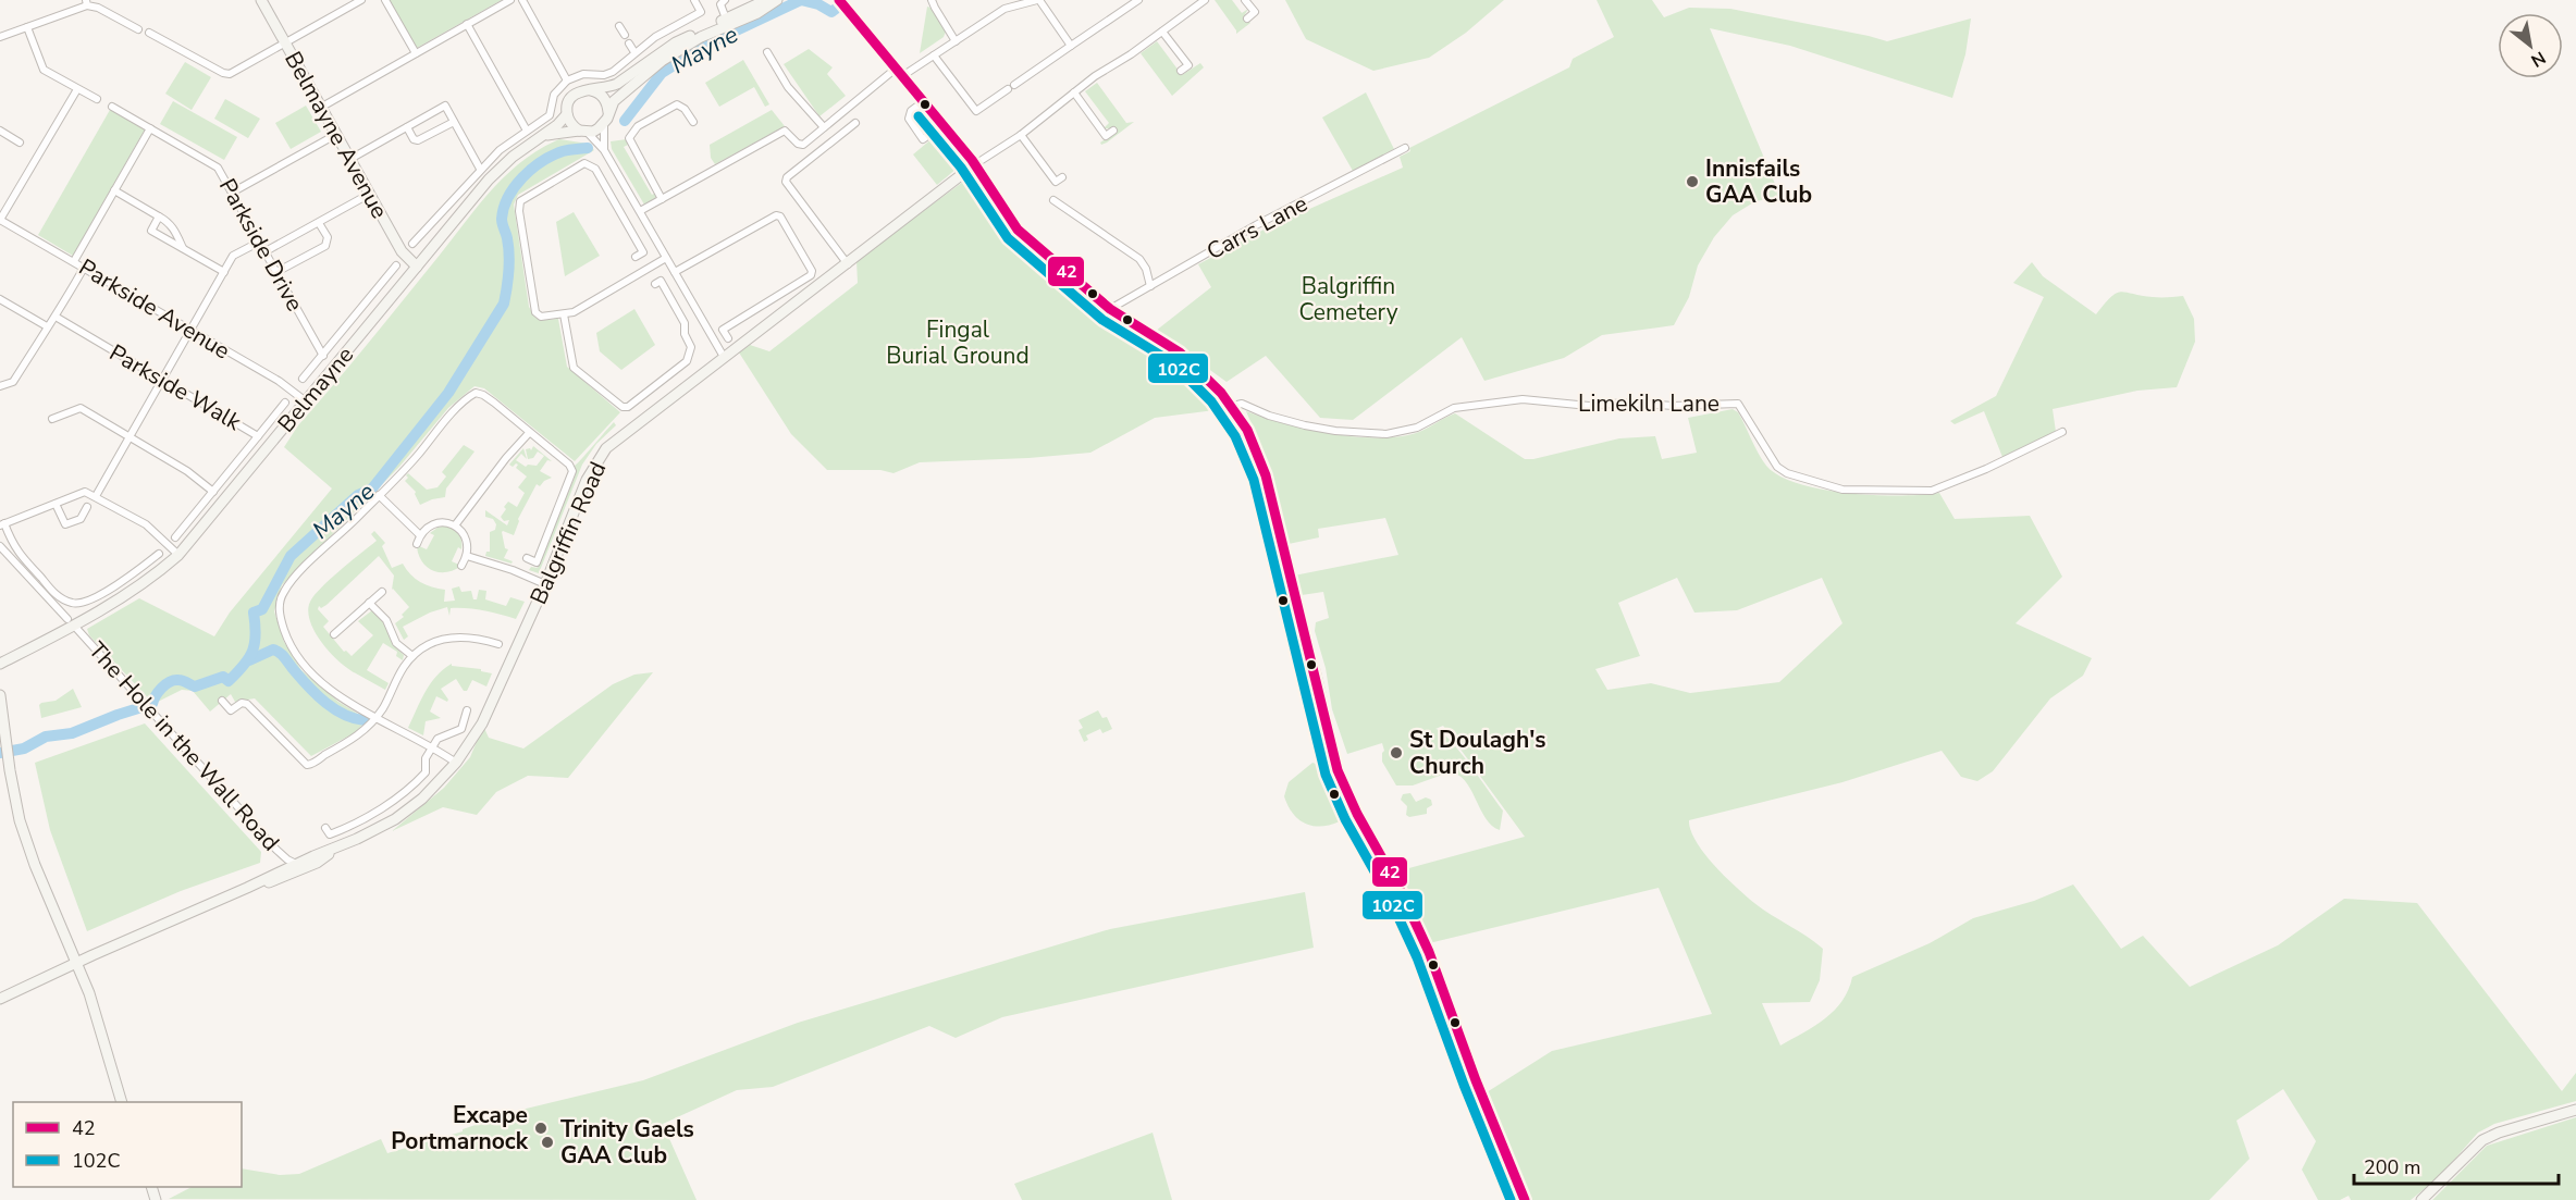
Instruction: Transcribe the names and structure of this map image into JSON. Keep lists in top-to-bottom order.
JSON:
{
  "streets": {
    "main road": ["Belmayne Avenue", "Belmayne", "Balgriffin Road"],
    "street": [
      "Carrs Lane",
      "Parkside Drive",
      "Parkside Avenue",
      "Parkside Walk",
      "Limekiln Lane",
      "The Hole in the Wall Road"
    ]
  },
  "crossings": [
    ["Belmayne Avenue", "Belmayne"],
    ["Parkside Avenue", "Belmayne"],
    ["Belmayne", "The Hole in the Wall Road"],
    ["Balgriffin Road", "The Hole in the Wall Road"]
  ],
  "water": ["Mayne"],
  "parks": ["Balgriffin Cemetery", "Fingal Burial Ground"],
  "places": [
    "Innisfails GAA Club",
    "St Doulagh's Church",
    "Excape Portmarnock",
    "Trinity Gaels GAA Club"
  ],
  "lines": ["transit line 42", "transit line 102C"],
  "legend": ["42", "102C"],
  "scale_bar": "200 m",
  "north": "bottom right"
}
